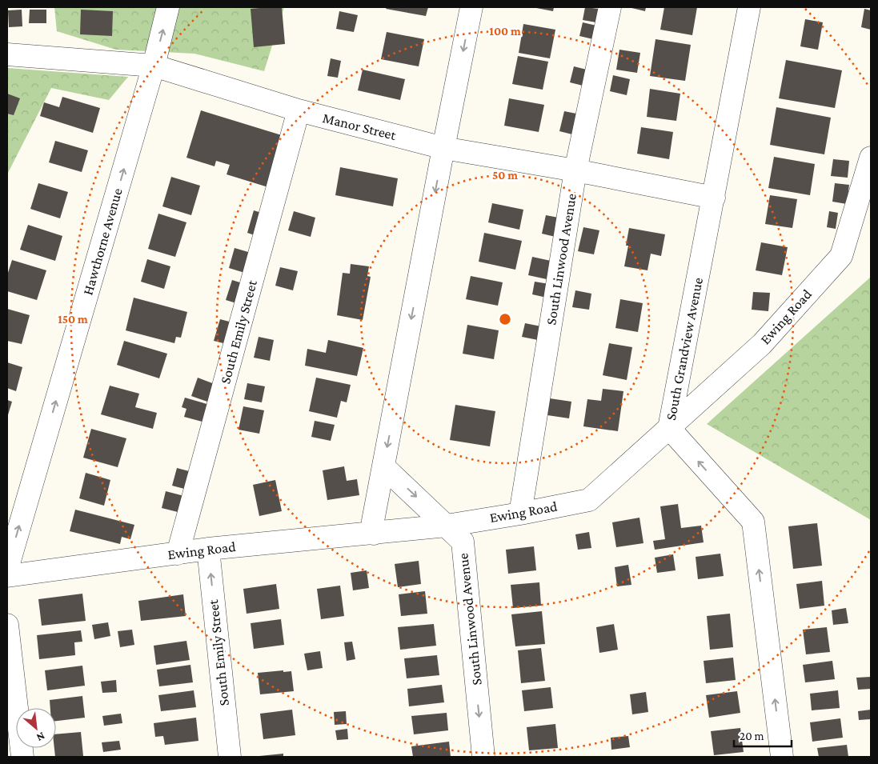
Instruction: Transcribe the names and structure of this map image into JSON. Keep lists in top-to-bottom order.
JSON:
{
  "streets": {
    "street": [
      "Manor Street",
      "Hawthorne Avenue",
      "South Linwood Avenue",
      "Ewing Road",
      "South Emily Street",
      "South Grandview Avenue"
    ]
  },
  "crossings": [
    ["Manor Street", "Hawthorne Avenue"],
    ["Manor Street", "South Linwood Avenue"],
    ["Manor Street", "South Emily Street"],
    ["Manor Street", "South Grandview Avenue"],
    ["South Linwood Avenue", "Ewing Road"],
    ["Ewing Road", "South Emily Street"],
    ["Ewing Road", "South Grandview Avenue"]
  ],
  "one_way": ["Hawthorne Avenue", "South Linwood Avenue", "South Grandview Avenue"],
  "scale_bar": "20 m",
  "north": "bottom right",
  "rings": ["100 m", "50 m", "150 m"]
}
